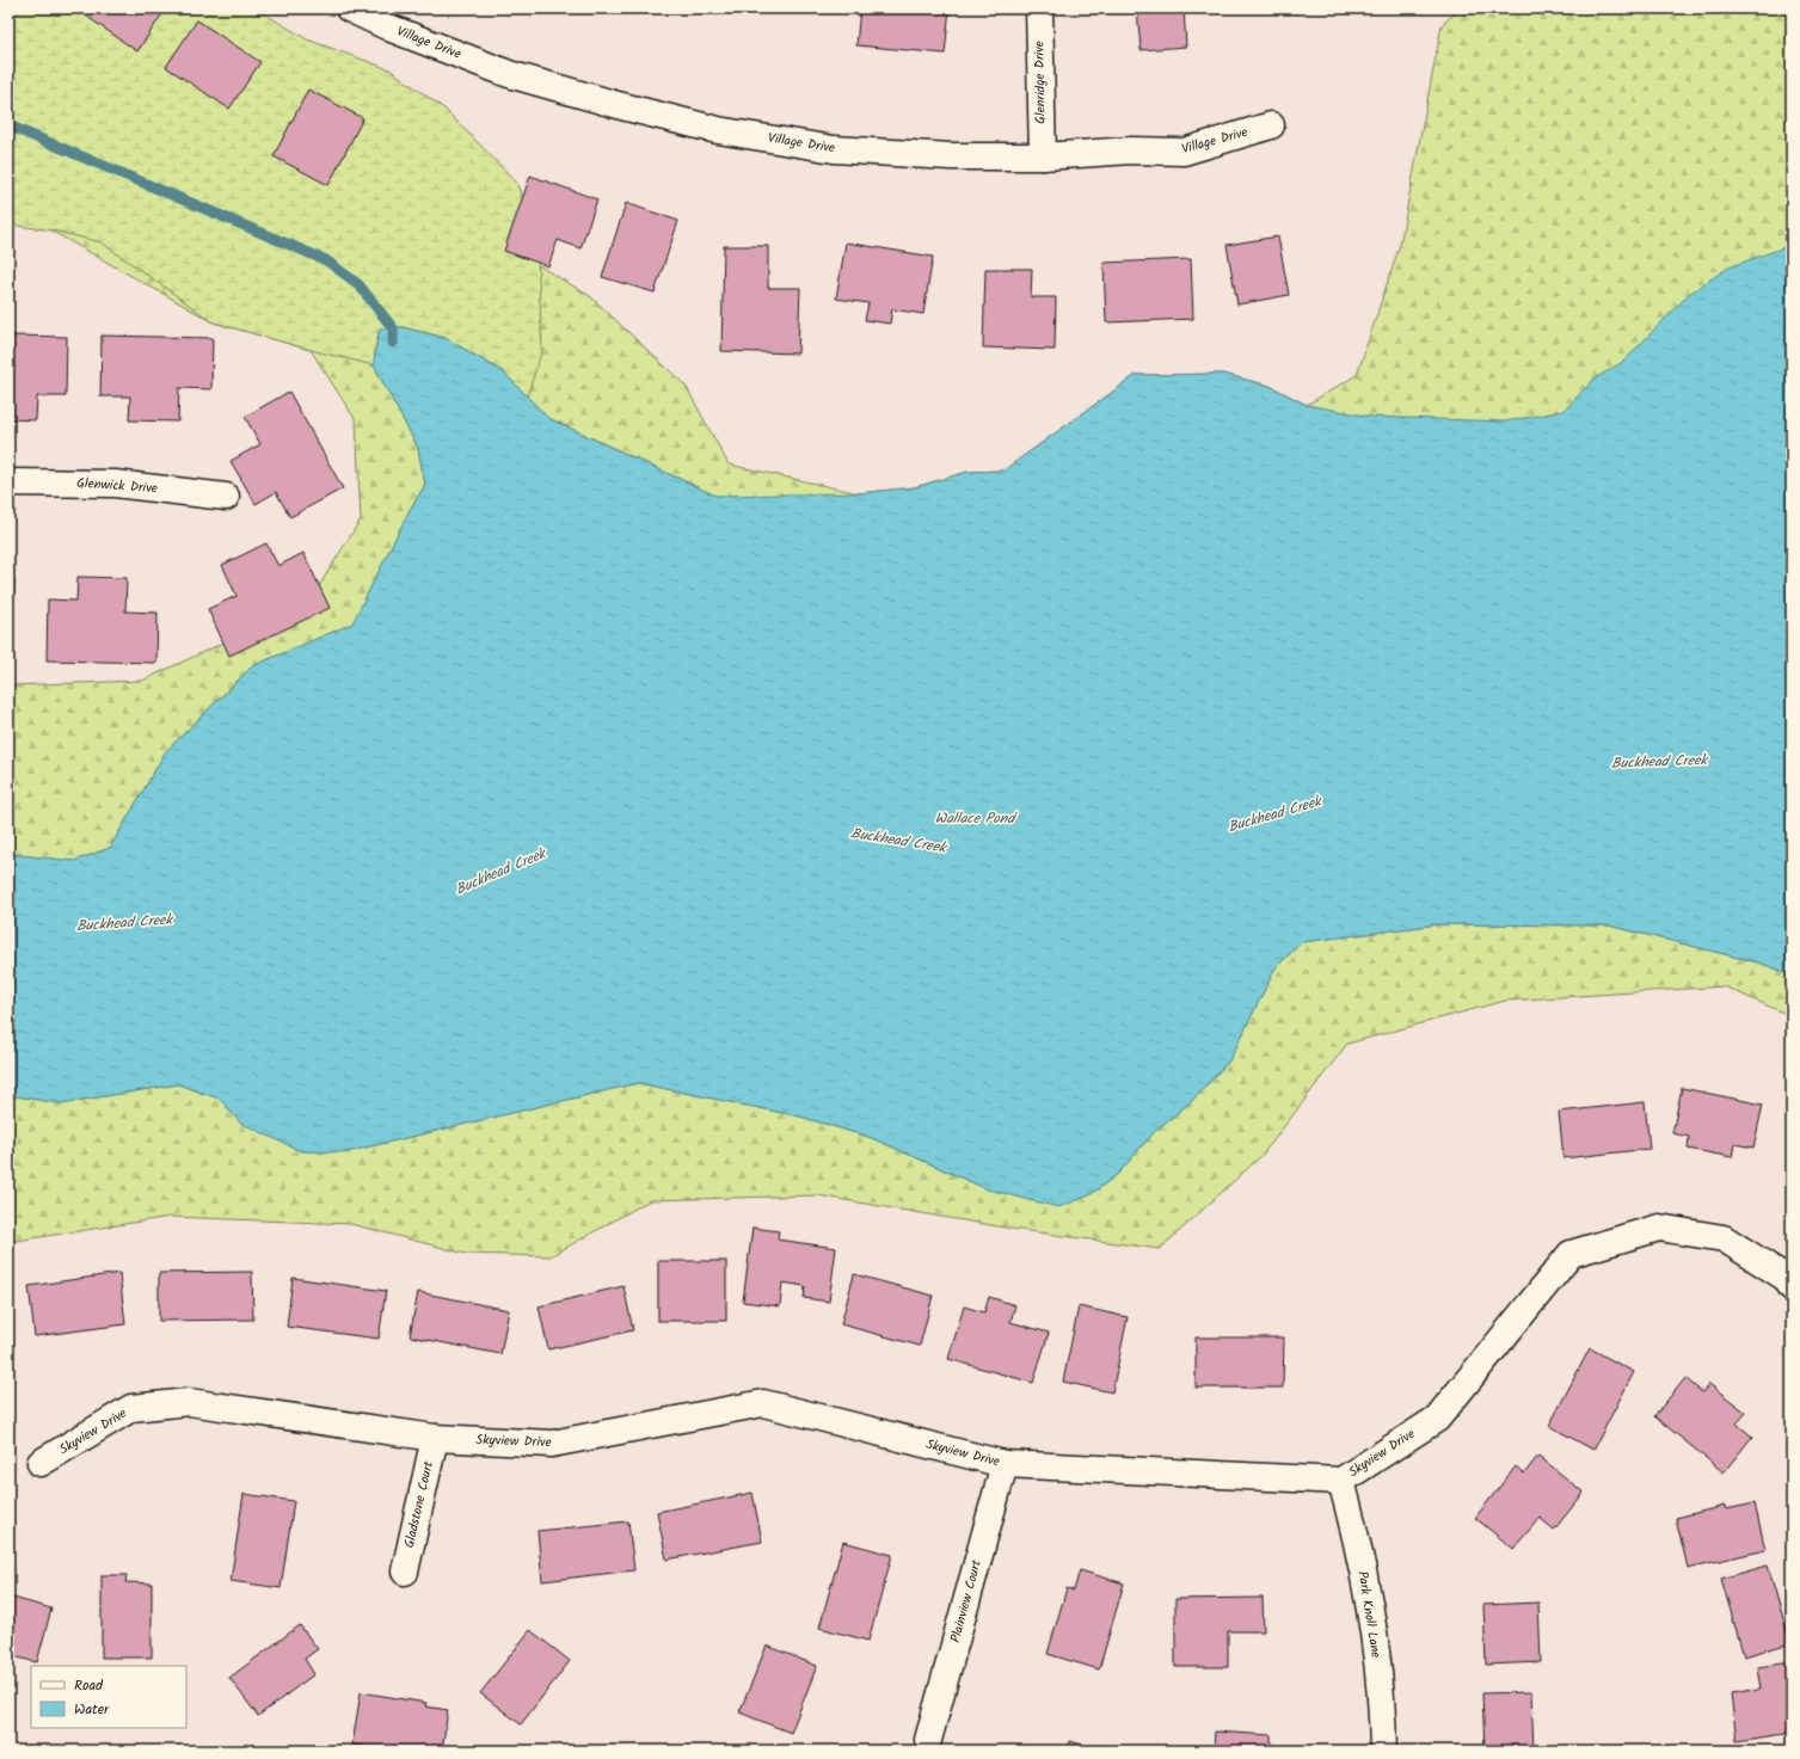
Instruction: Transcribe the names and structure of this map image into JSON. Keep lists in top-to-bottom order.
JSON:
{
  "streets": {
    "street": [
      "Village Drive",
      "Glenridge Drive",
      "Glenwick Drive",
      "Skyview Drive",
      "Gladstone Court",
      "Plainview Court",
      "Park Knoll Lane"
    ]
  },
  "crossings": [
    ["Village Drive", "Glenridge Drive"],
    ["Skyview Drive", "Gladstone Court"],
    ["Skyview Drive", "Plainview Court"],
    ["Skyview Drive", "Park Knoll Lane"]
  ],
  "water": ["Buckhead Creek", "Wallace Pond"],
  "legend": ["Road", "Water"]
}
